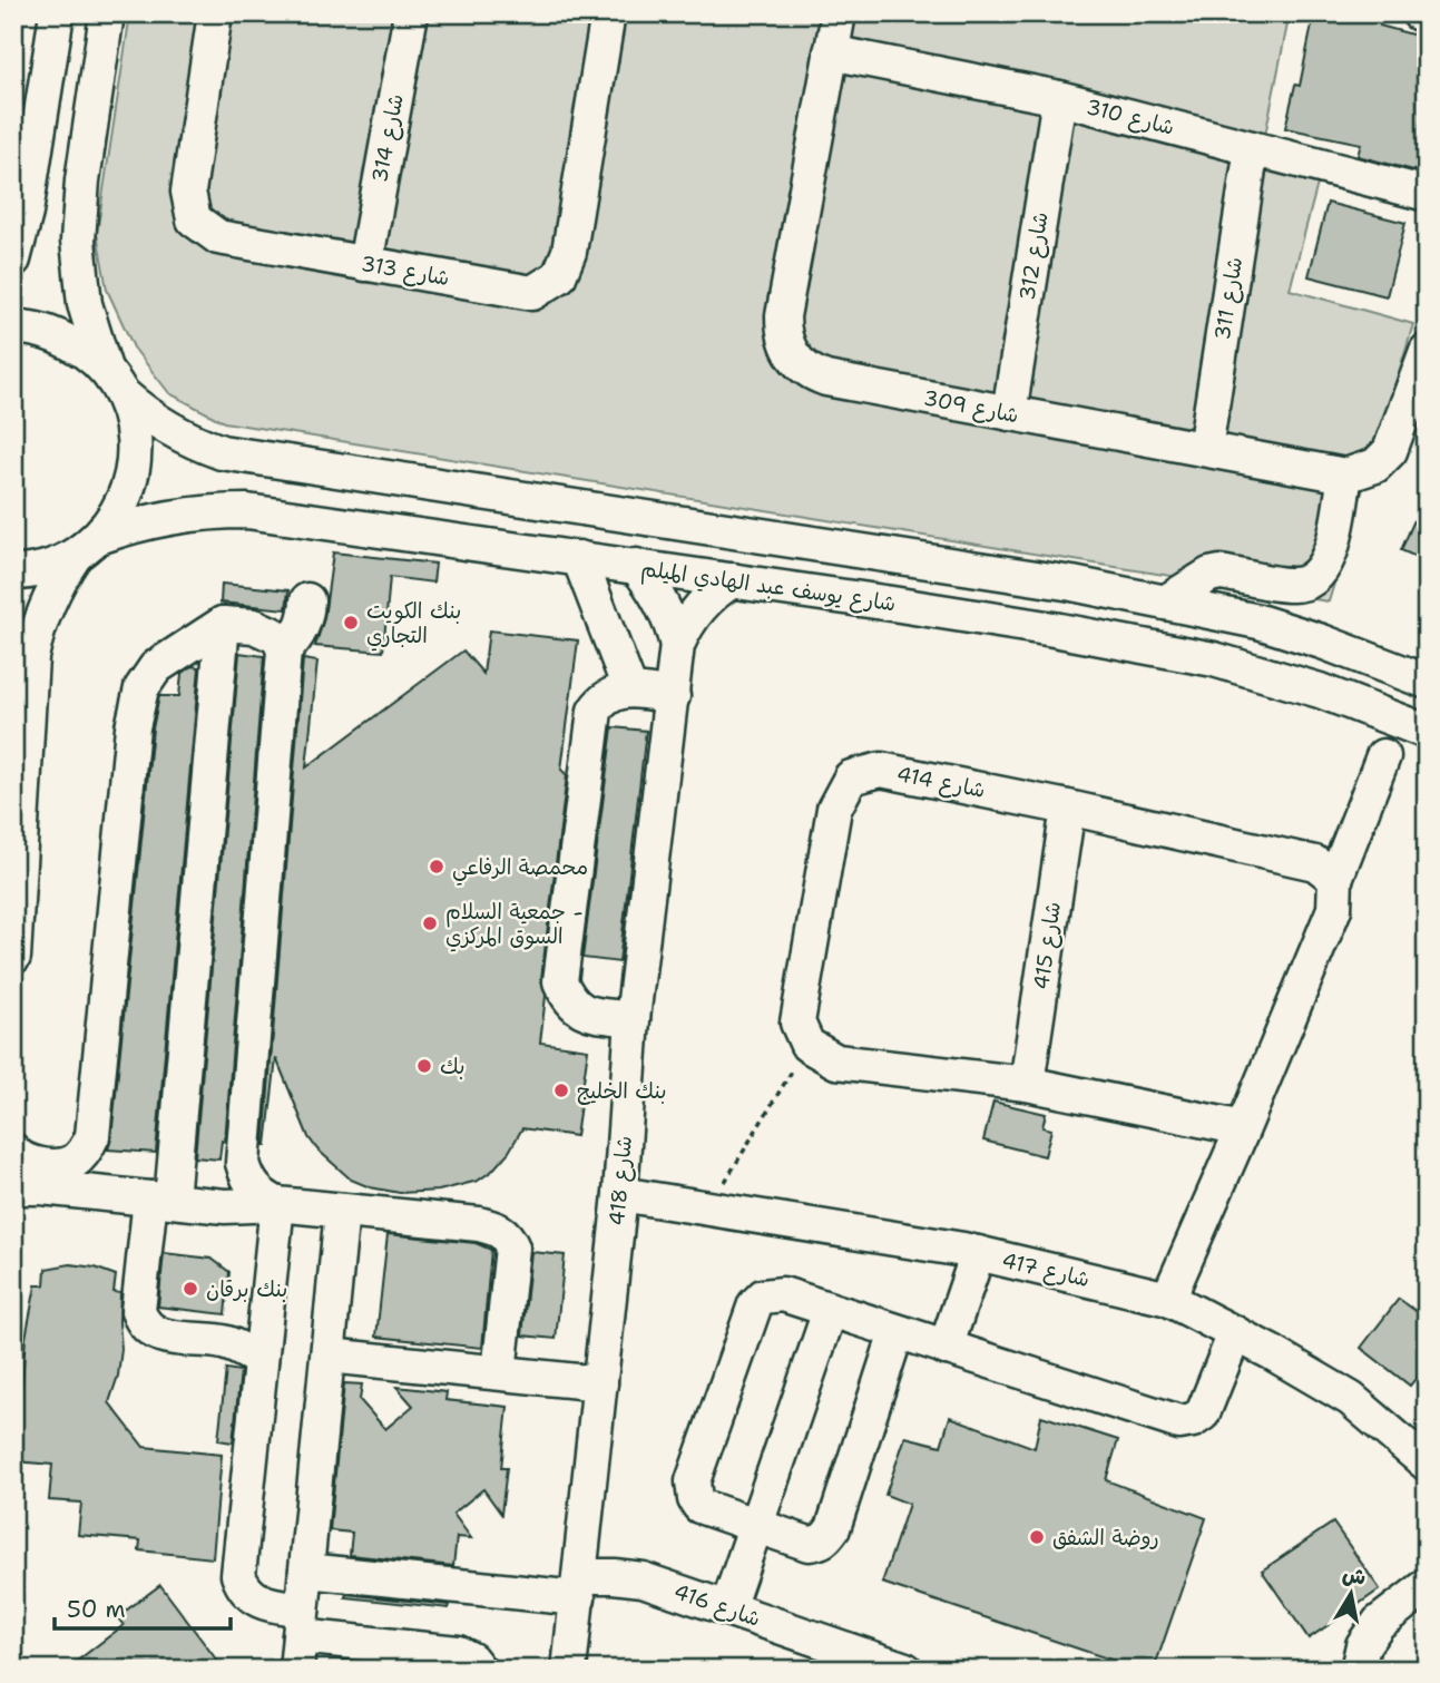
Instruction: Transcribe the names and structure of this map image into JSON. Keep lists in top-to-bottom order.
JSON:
{
  "streets": {
    "street": [
      "شارع 310",
      "شارع 314",
      "شارع 312",
      "شارع 313",
      "شارع 311",
      "شارع 309",
      "شارع يوسف عبد الهادي الميلم",
      "شارع 414",
      "شارع 415",
      "شارع 418",
      "شارع 417",
      "شارع 416"
    ]
  },
  "crossings": [
    ["شارع 310", "شارع 312"],
    ["شارع 310", "شارع 311"],
    ["شارع 310", "شارع 309"],
    ["شارع 314", "شارع 313"],
    ["شارع 312", "شارع 309"],
    ["شارع 311", "شارع 309"],
    ["شارع يوسف عبد الهادي الميلم", "شارع 418"],
    ["شارع 414", "شارع 415"],
    ["شارع 418", "شارع 417"],
    ["شارع 418", "شارع 416"]
  ],
  "places": [
    "بنك الكويت التجاري",
    "محمصة الرفاعي",
    "جمعية السلام - السوق المركزي",
    "بك",
    "بنك الخليج",
    "بنك برقان",
    "روضة الشفق"
  ],
  "scale_bar": "50 m",
  "north": "top"
}
